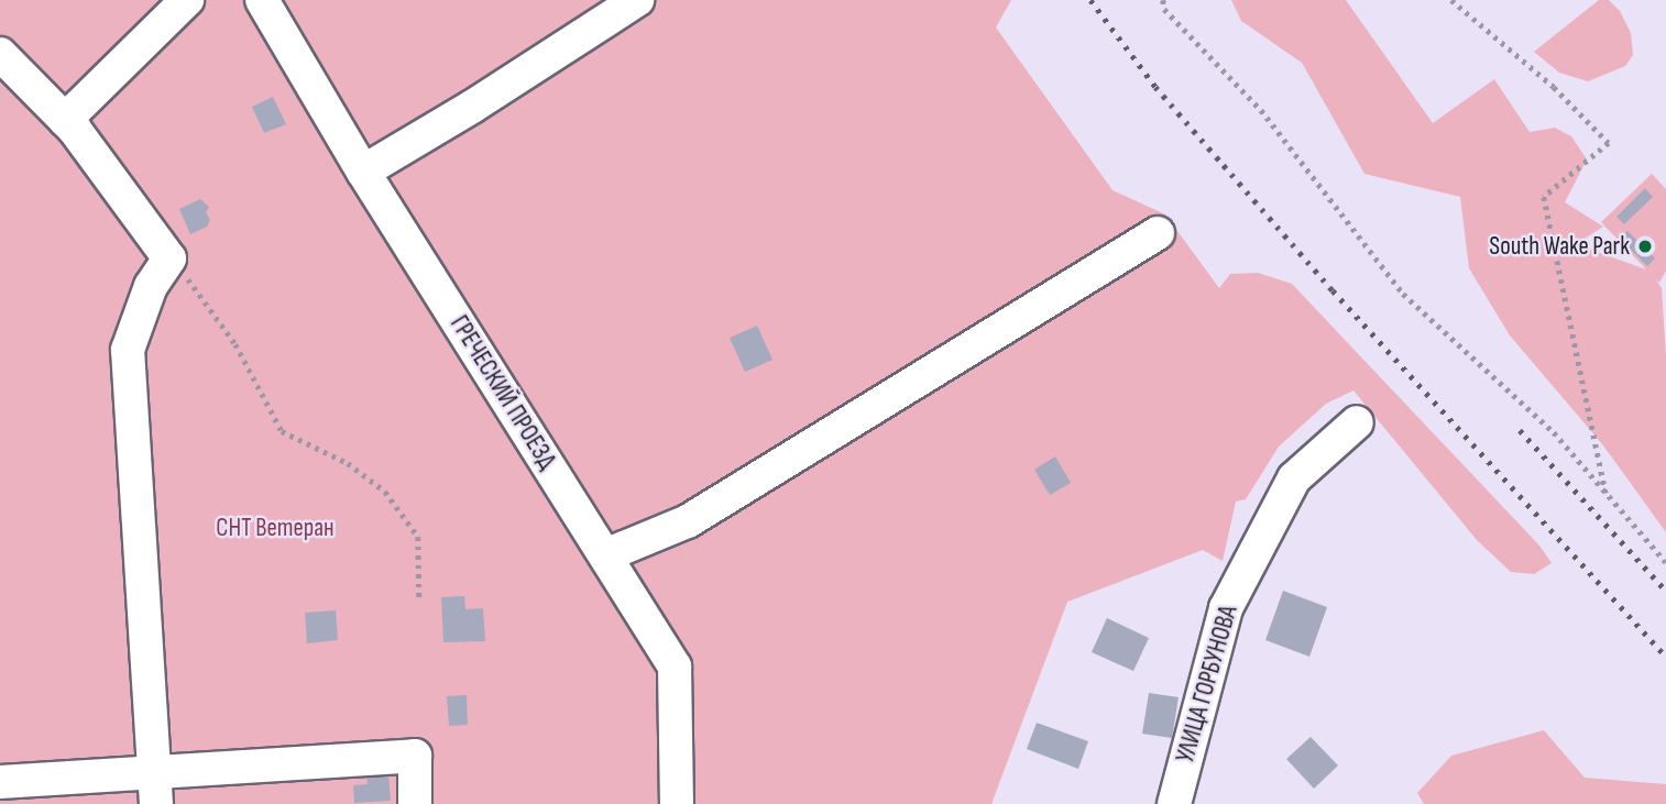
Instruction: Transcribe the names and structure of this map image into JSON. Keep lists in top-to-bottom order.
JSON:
{
  "streets": {
    "street": ["ГРЕЧЕСКИЙ ПРОЕЗД", "УЛИЦА ГОРБУНОВА"]
  },
  "parks": ["СНТ Ветеран"],
  "places": ["South Wake Park"]
}
